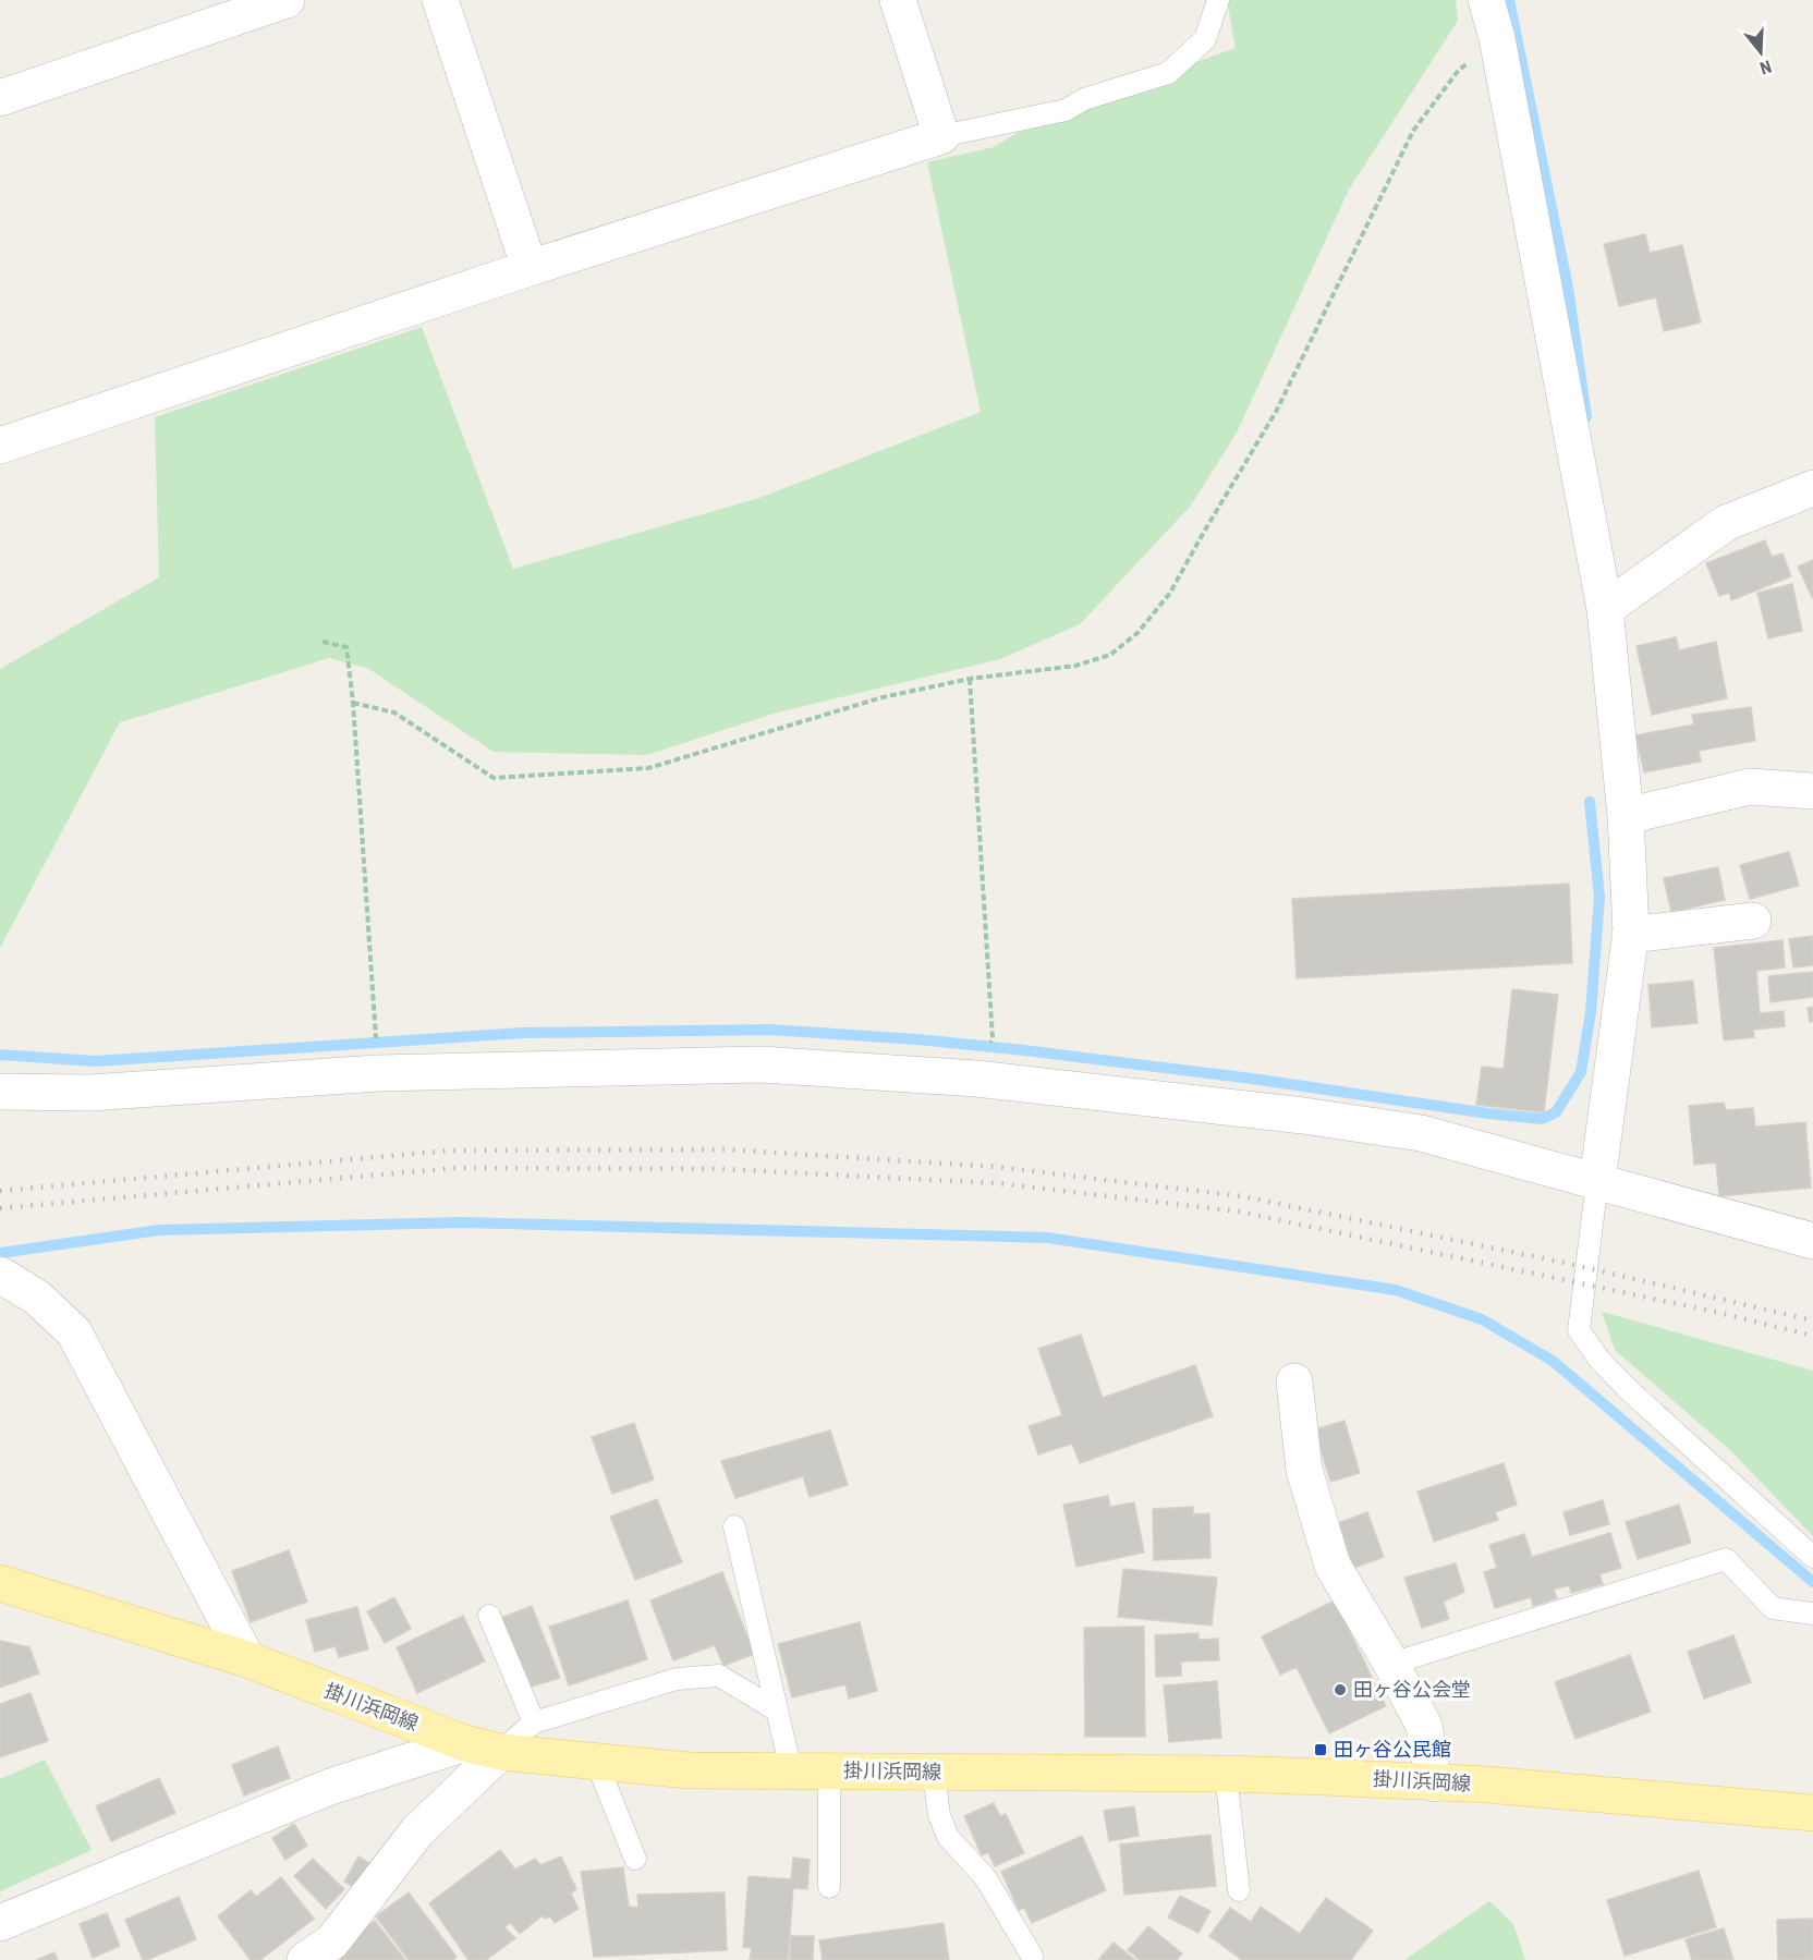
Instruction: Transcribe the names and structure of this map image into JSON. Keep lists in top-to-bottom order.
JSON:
{
  "streets": {
    "main road": ["掛川浜岡線"]
  },
  "places": {
    "other": ["田ヶ谷公会堂"],
    "transit": ["田ヶ谷公民館"]
  },
  "north": "bottom"
}
